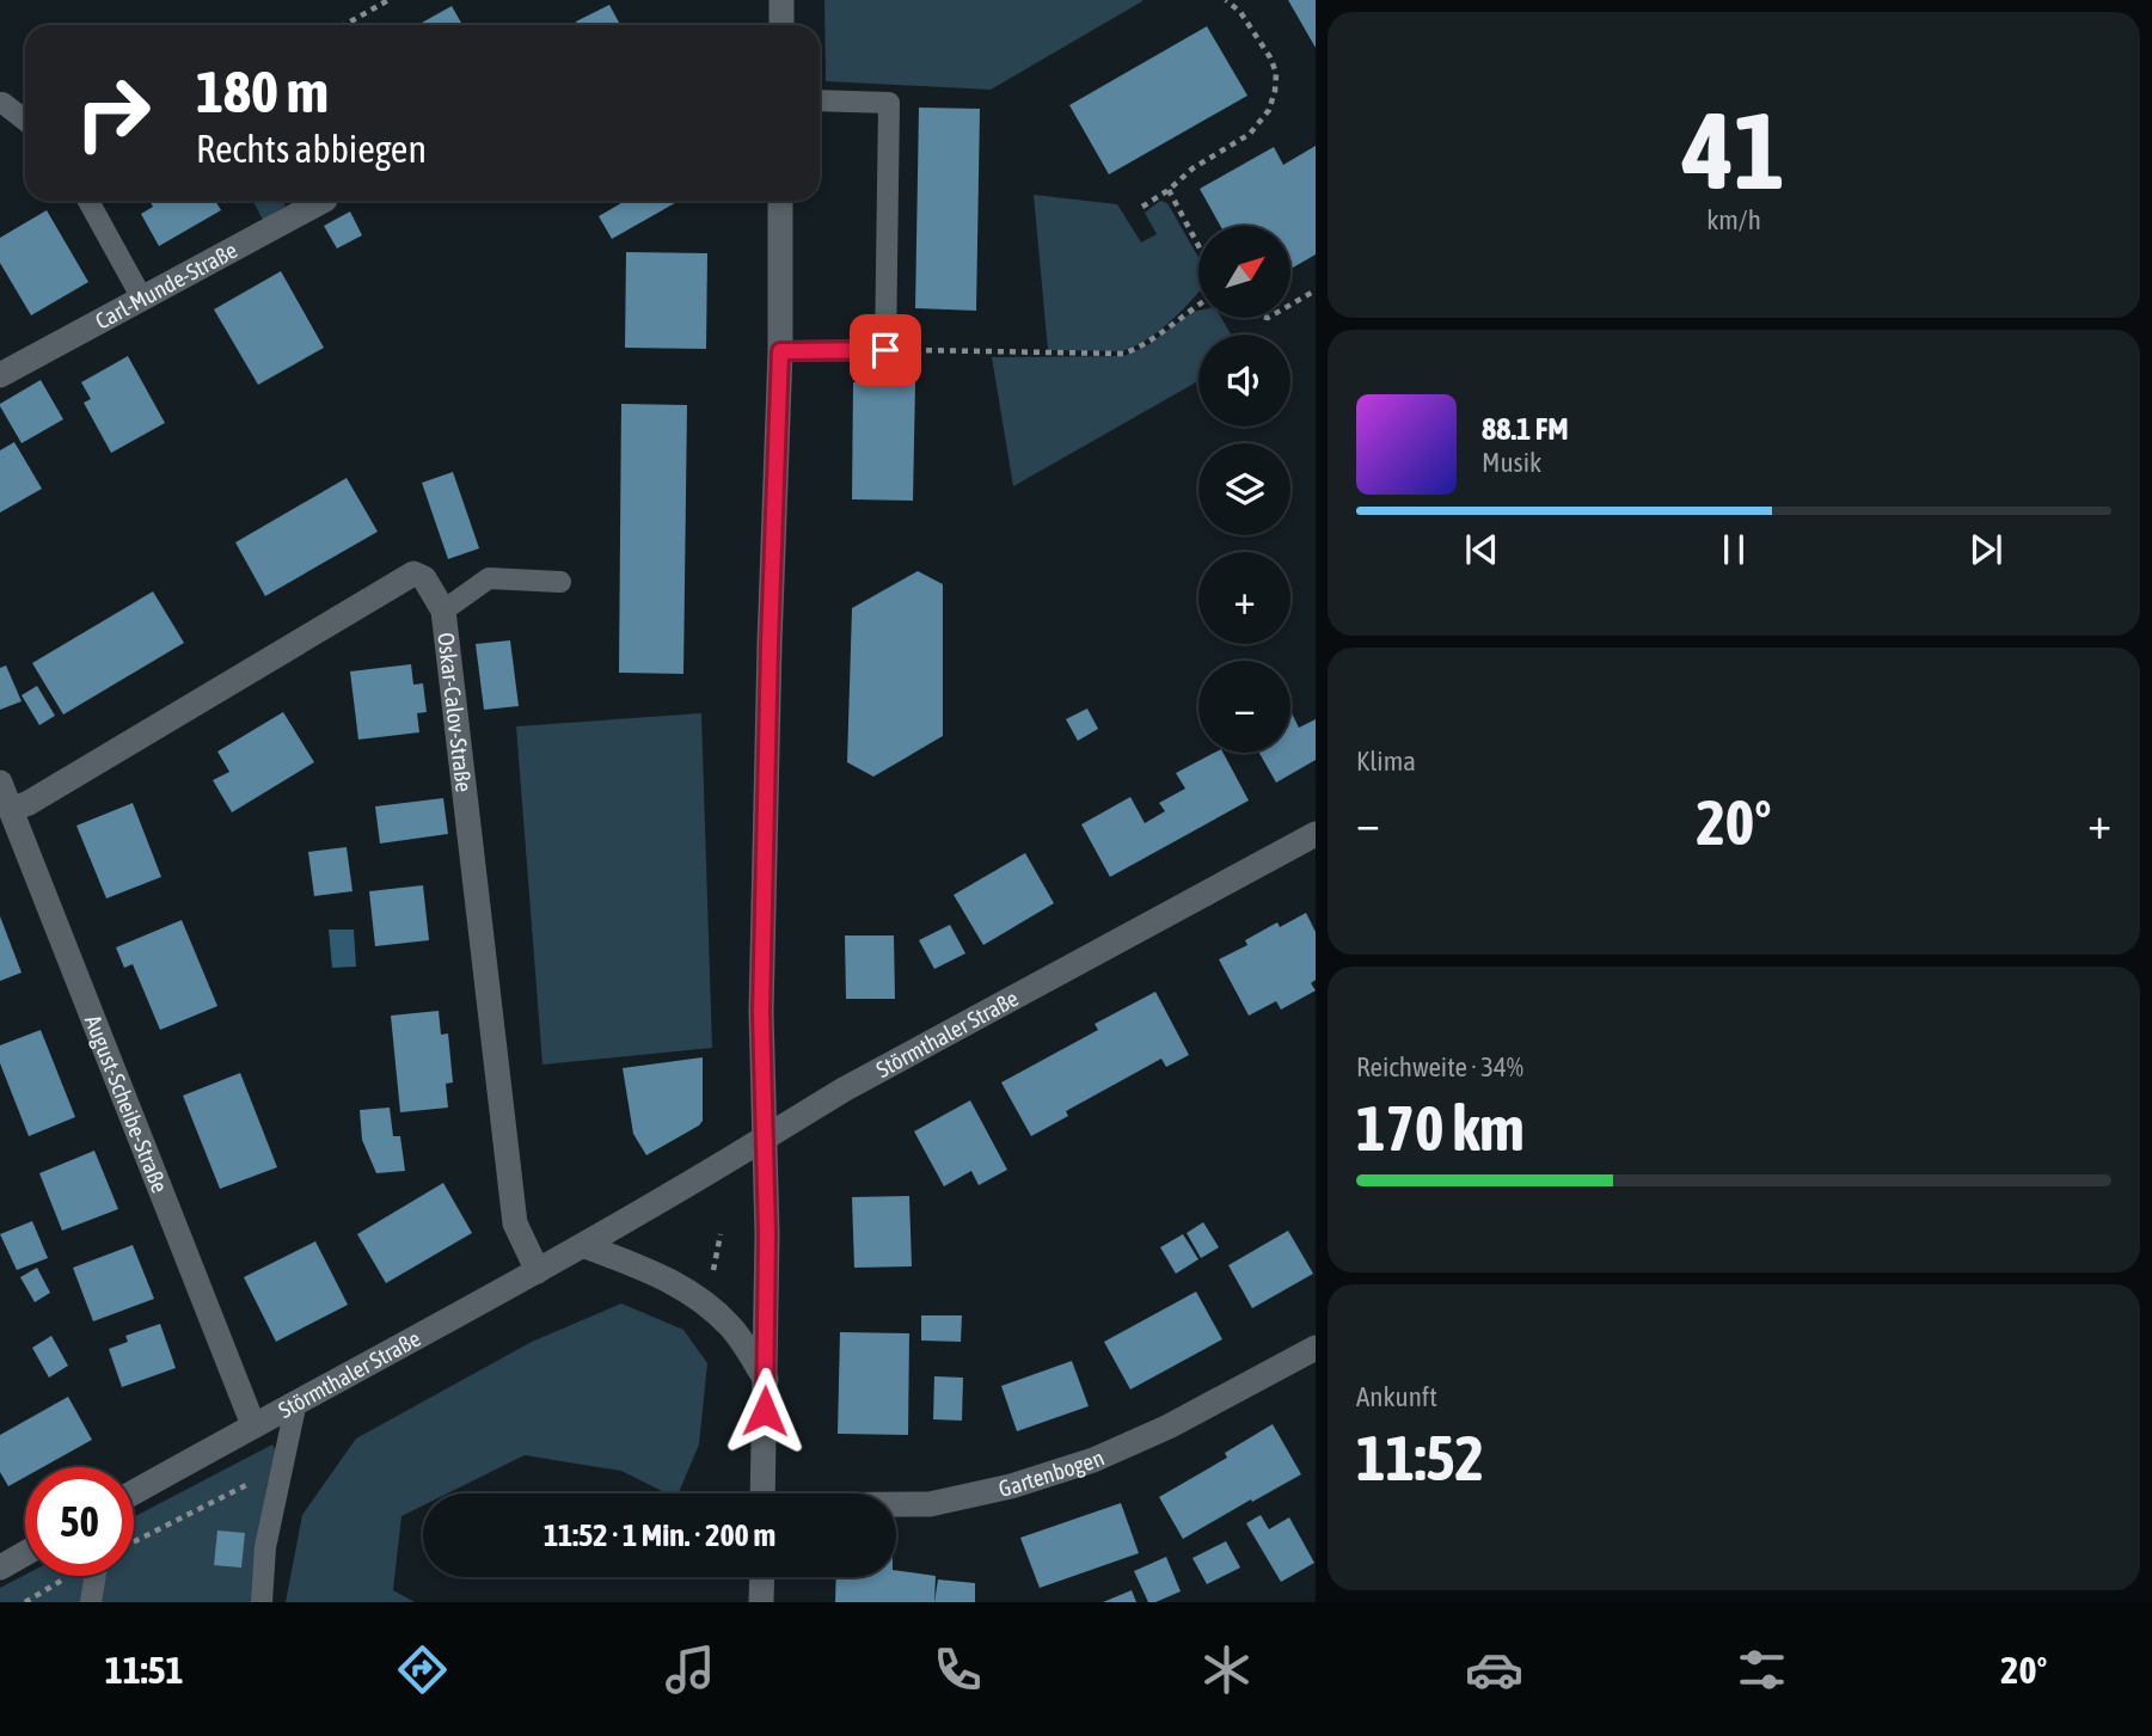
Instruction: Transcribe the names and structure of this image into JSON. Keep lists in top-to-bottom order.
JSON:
{
  "streets": {
    "street": [
      "Carl-Munde-Straße",
      "Oskar-Calov-Straße",
      "Störmthaler Straße",
      "August-Scheibe-Straße",
      "Gartenbogen"
    ]
  },
  "crossings": [
    ["Oskar-Calov-Straße", "Störmthaler Straße"],
    ["Oskar-Calov-Straße", "August-Scheibe-Straße"],
    ["Störmthaler Straße", "August-Scheibe-Straße"]
  ],
  "north": "top right",
  "page": {
    "tile": [
      ["41", "km/h"],
      "Klima",
      ["Reichweite · 34%", "170 km"],
      ["Ankunft", "11:52"]
    ],
    "turn": ["180 m", "Rechts abbiegen"],
    "map_buttons": ["+", "−"],
    "song": ["88.1 FM", "Musik"],
    "heat": ["−", "20°", "+"],
    "limit": "50",
    "trip": "11:52 · 1 Min. · 200 m",
    "tabs": ["11:51", "20°"]
  }
}
